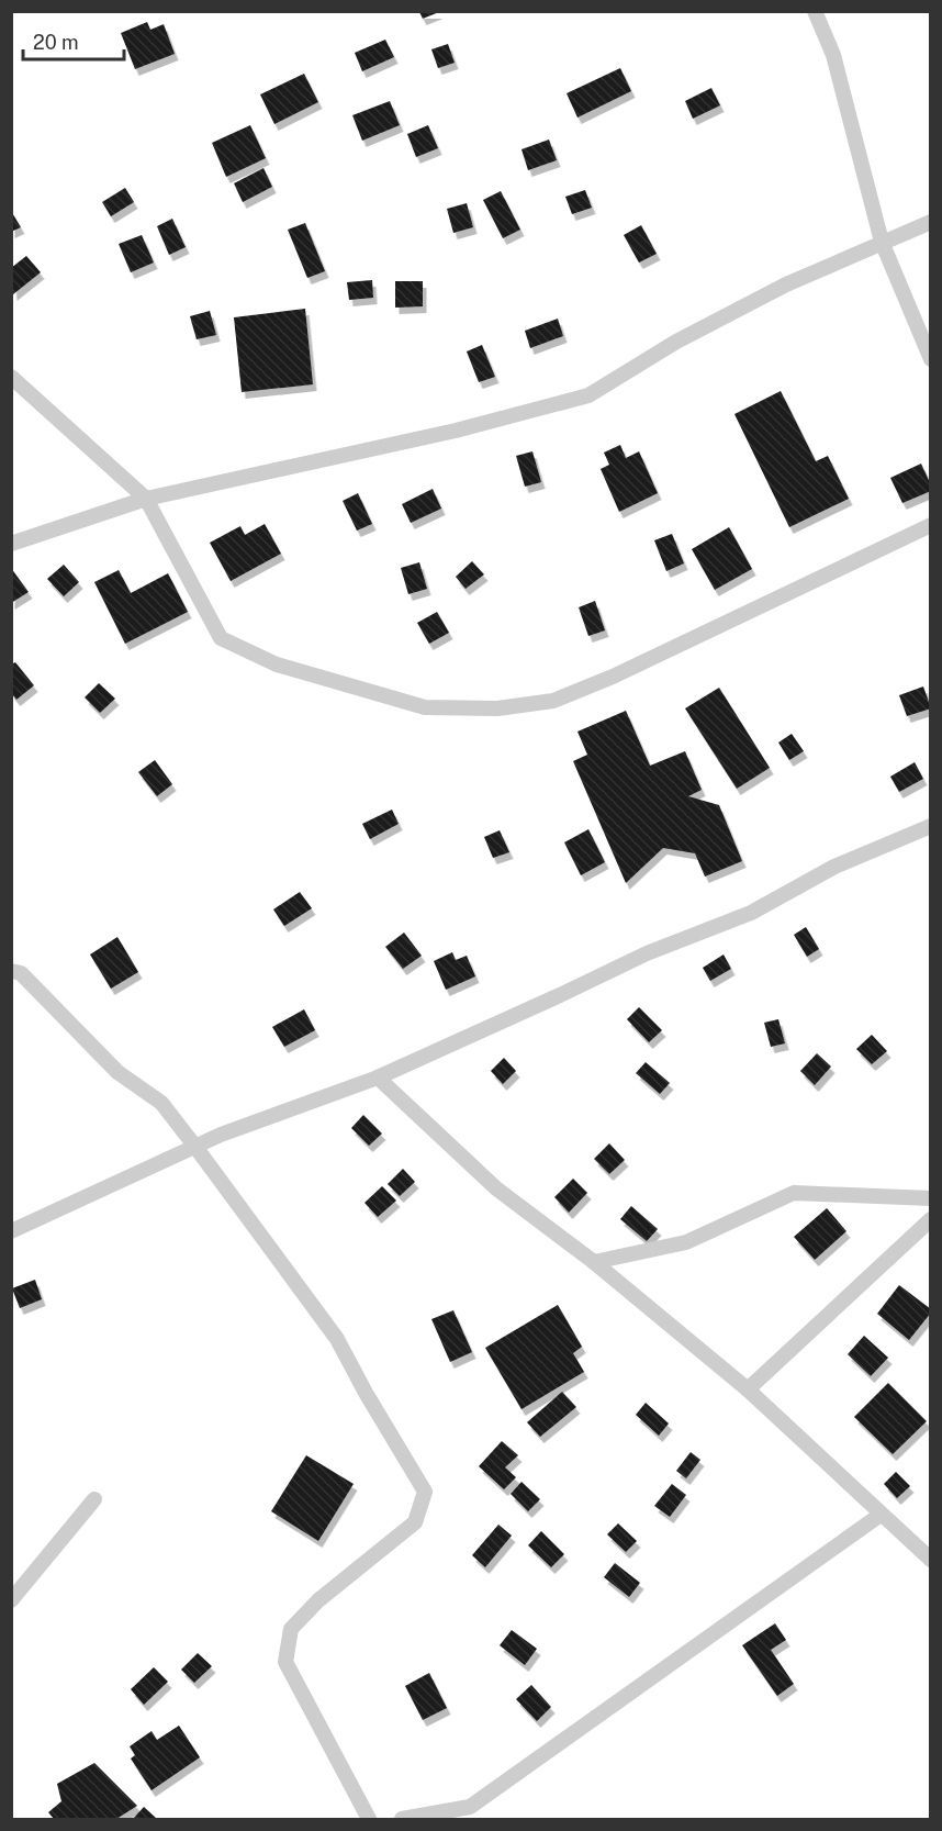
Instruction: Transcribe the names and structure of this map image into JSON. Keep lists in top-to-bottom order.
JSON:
{
  "scale_bar": "20 m"
}
